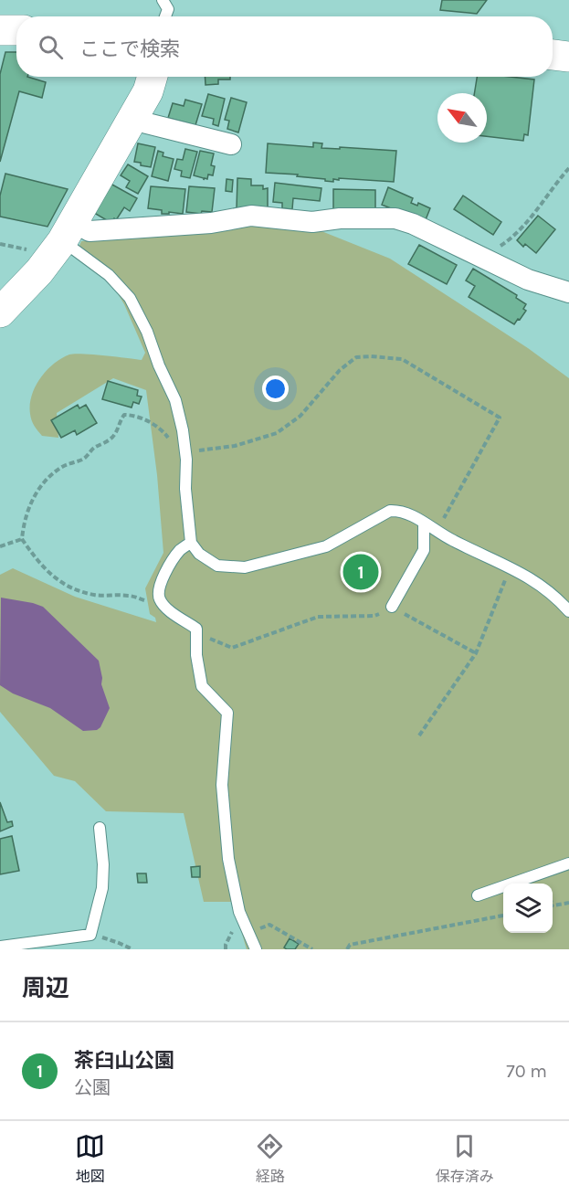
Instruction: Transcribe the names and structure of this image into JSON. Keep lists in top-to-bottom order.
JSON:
{
  "north": "top left",
  "page": {
    "search": "ここで検索",
    "pins": "1",
    "heading": "周辺",
    "list": [
      {
        "mark": "1",
        "name": "茶臼山公園",
        "note": "公園",
        "value": "70 m"
      }
    ],
    "nav": ["地図", "経路", "保存済み"]
  }
}
